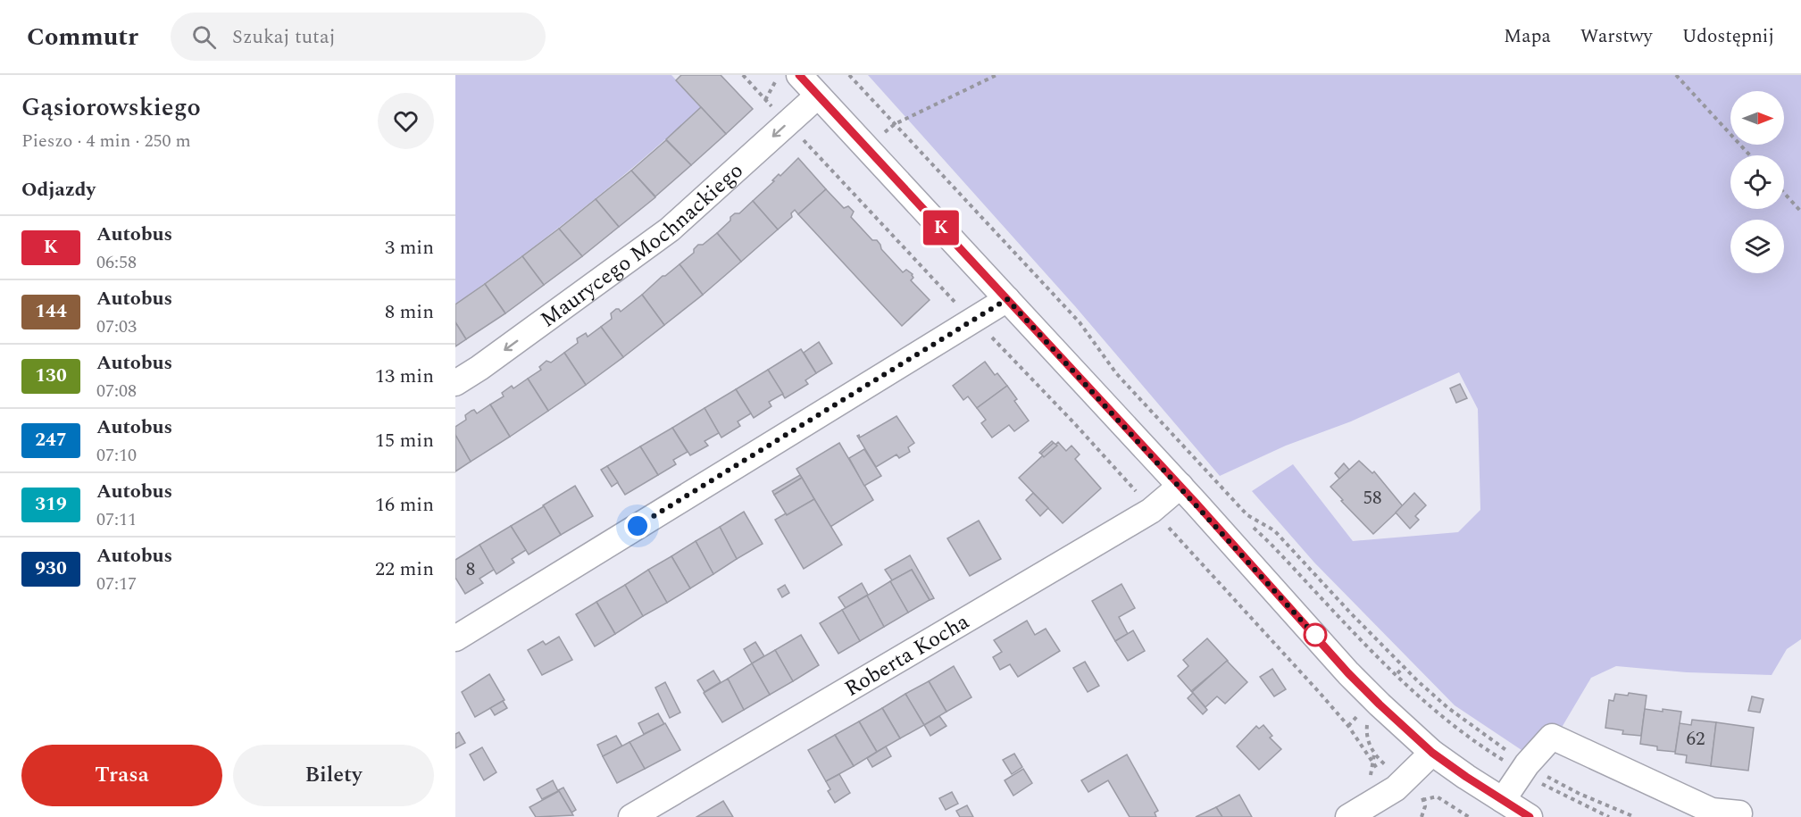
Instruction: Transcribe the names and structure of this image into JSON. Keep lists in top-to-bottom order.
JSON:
{
  "streets": {
    "street": ["Maurycego Mochnackiego", "Roberta Kocha"]
  },
  "lines": ["bus line K"],
  "house_numbers": ["58", "8", "62"],
  "north": "right",
  "page": {
    "header": "Commutr",
    "search": "Szukaj tutaj",
    "nav": ["Mapa", "Warstwy", "Udostępnij"],
    "heading": [
      ["Gąsiorowskiego", "Pieszo · 4 min · 250 m"],
      "Odjazdy"
    ],
    "on_map": "K",
    "list": [
      {
        "mark": "K",
        "name": "Autobus",
        "note": "06:58",
        "value": "3 min"
      },
      {
        "mark": "144",
        "name": "Autobus",
        "note": "07:03",
        "value": "8 min"
      },
      {
        "mark": "130",
        "name": "Autobus",
        "note": "07:08",
        "value": "13 min"
      },
      {
        "mark": "247",
        "name": "Autobus",
        "note": "07:10",
        "value": "15 min"
      },
      {
        "mark": "319",
        "name": "Autobus",
        "note": "07:11",
        "value": "16 min"
      },
      {
        "mark": "930",
        "name": "Autobus",
        "note": "07:17",
        "value": "22 min"
      }
    ],
    "buttons": ["Trasa", "Bilety"]
  }
}
